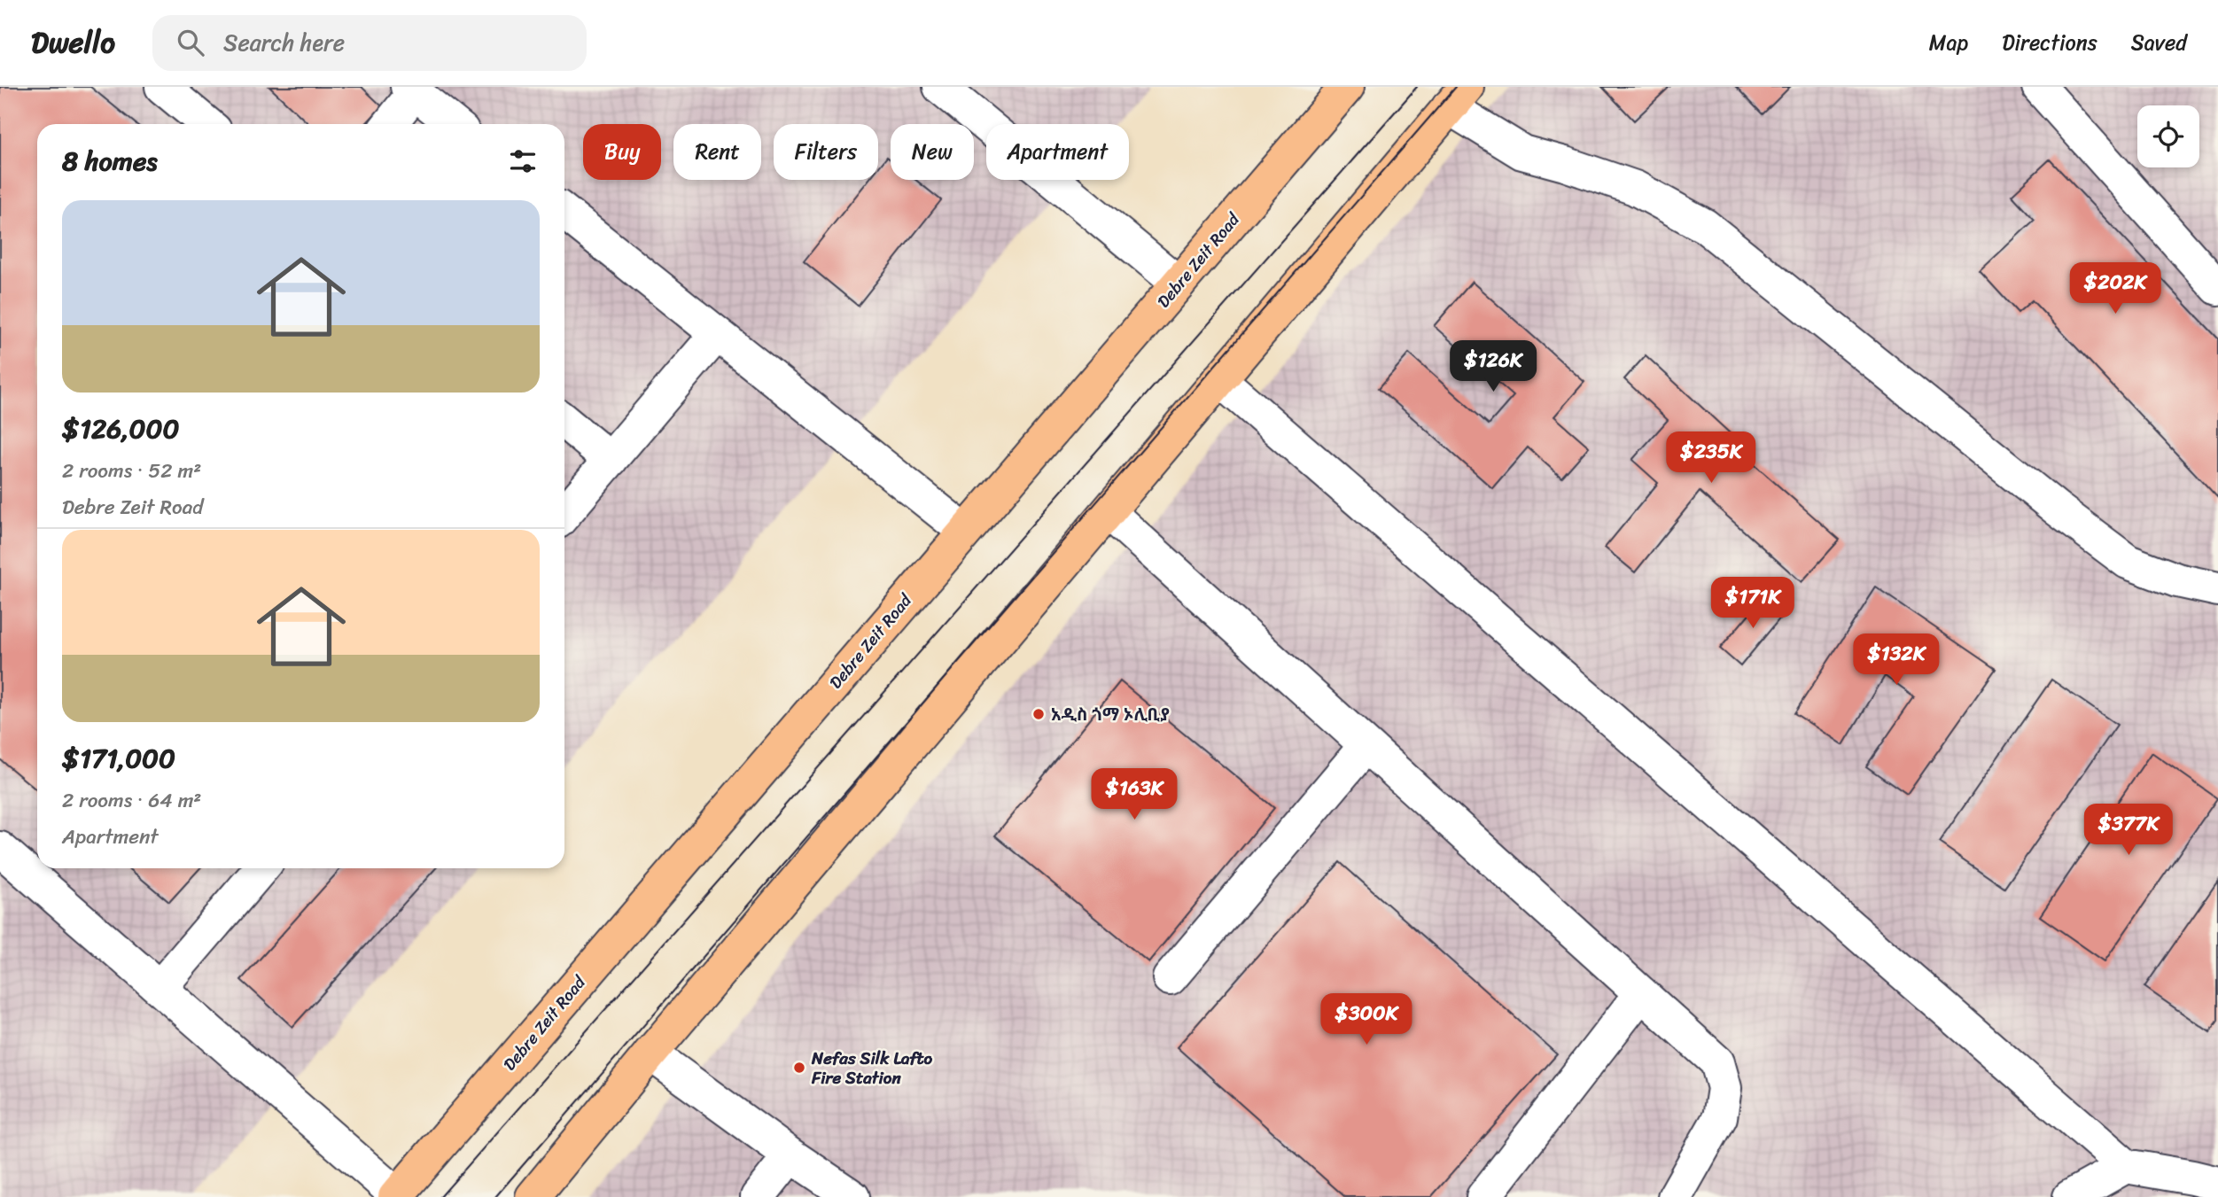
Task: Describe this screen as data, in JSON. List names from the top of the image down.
{
  "streets": {
    "main road": ["Debre Zeit Road"]
  },
  "places": ["አዲስ ጎማ ኦሊቢያ", "Nefas Silk Lafto Fire Station"],
  "page": {
    "header": "Dwello",
    "search": "Search here",
    "nav": ["Map", "Directions", "Saved"],
    "chip": [
      "Buy",
      "Rent",
      "Filters",
      "New",
      "Apartment"
    ],
    "heading": "8 homes",
    "list": [
      {
        "name": "$126,000",
        "note": "2 rooms · 52 m² · Debre Zeit Road"
      },
      {
        "name": "$171,000",
        "note": "2 rooms · 64 m² · Apartment"
      }
    ],
    "price": [
      "$202K",
      "$126K",
      "$235K",
      "$171K",
      "$132K",
      "$163K",
      "$377K",
      "$300K"
    ]
  }
}
